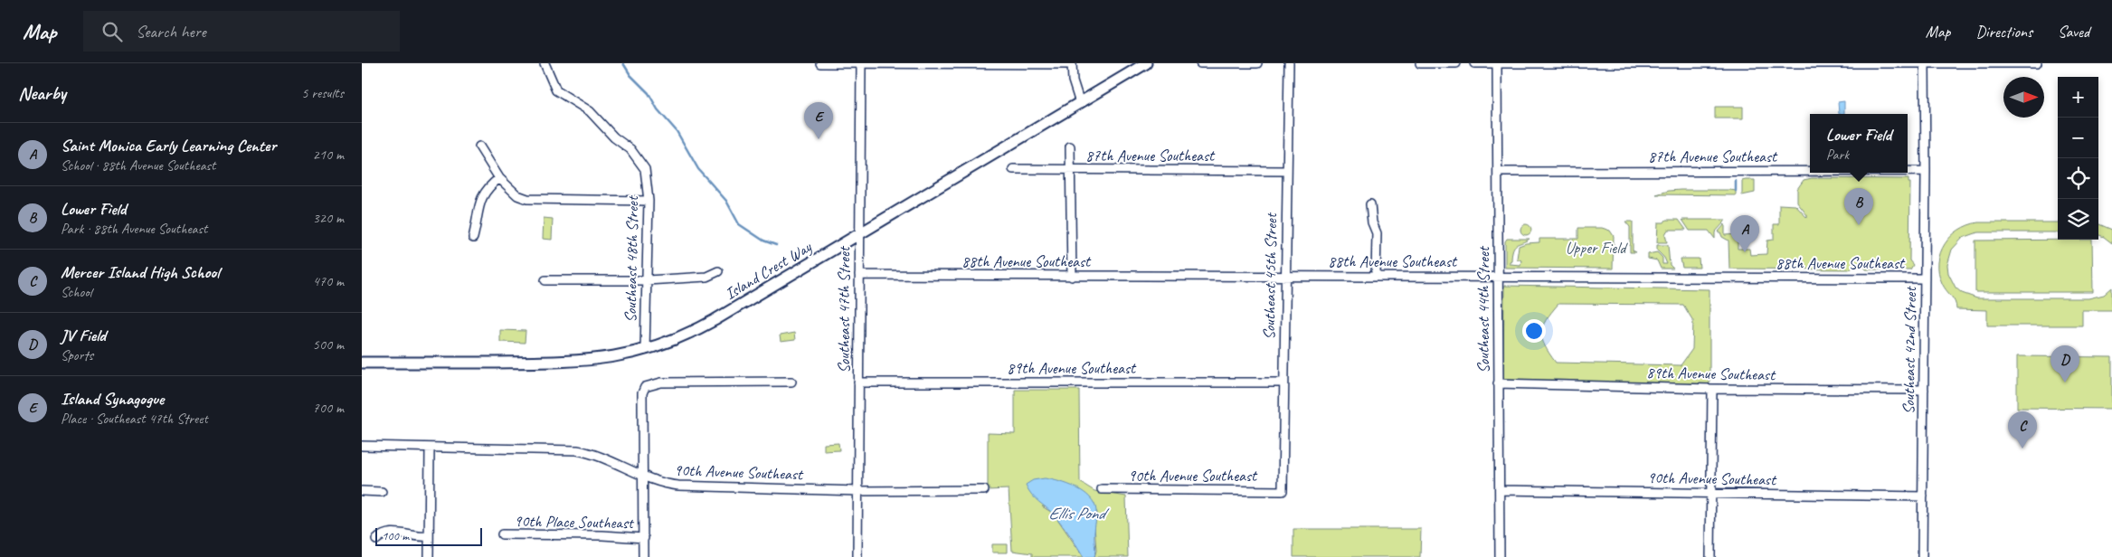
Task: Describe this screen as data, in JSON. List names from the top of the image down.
{
  "streets": {
    "main road": ["Island Crest Way"],
    "street": [
      "87th Avenue Southeast",
      "Southeast 48th Street",
      "88th Avenue Southeast",
      "Southeast 45th Street",
      "Southeast 47th Street",
      "Southeast 44th Street",
      "Southeast 42nd Street",
      "89th Avenue Southeast",
      "90th Avenue Southeast",
      "90th Place Southeast"
    ]
  },
  "crossings": [
    ["87th Avenue Southeast", "Southeast 45th Street"],
    ["87th Avenue Southeast", "Southeast 44th Street"],
    ["87th Avenue Southeast", "Southeast 42nd Street"],
    ["Southeast 48th Street", "Island Crest Way"],
    ["88th Avenue Southeast", "Southeast 45th Street"],
    ["88th Avenue Southeast", "Southeast 47th Street"],
    ["88th Avenue Southeast", "Southeast 44th Street"],
    ["88th Avenue Southeast", "Southeast 42nd Street"],
    ["Island Crest Way", "Southeast 47th Street"],
    ["Southeast 45th Street", "89th Avenue Southeast"],
    ["Southeast 45th Street", "90th Avenue Southeast"],
    ["Southeast 47th Street", "89th Avenue Southeast"],
    ["Southeast 47th Street", "90th Avenue Southeast"],
    ["Southeast 44th Street", "89th Avenue Southeast"],
    ["Southeast 44th Street", "90th Avenue Southeast"],
    ["Southeast 42nd Street", "89th Avenue Southeast"],
    ["Southeast 42nd Street", "90th Avenue Southeast"]
  ],
  "water": ["Ellis Pond"],
  "parks": ["Upper Field"],
  "scale_bar": "100 m",
  "north": "right",
  "page": {
    "header": "Map",
    "search": "Search here",
    "nav": ["Map", "Directions", "Saved"],
    "heading": ["Nearby", "5 results"],
    "map_buttons": ["+", "−"],
    "pins": [
      "E",
      "B",
      "A",
      "D",
      "C"
    ],
    "popup": ["Lower Field", "Park"],
    "list": [
      {
        "mark": "A",
        "name": "Saint Monica Early Learning Center",
        "note": "School · 88th Avenue Southeast",
        "value": "210 m"
      },
      {
        "mark": "B",
        "name": "Lower Field",
        "note": "Park · 88th Avenue Southeast",
        "value": "320 m"
      },
      {
        "mark": "C",
        "name": "Mercer Island High School",
        "note": "School",
        "value": "470 m"
      },
      {
        "mark": "D",
        "name": "JV Field",
        "note": "Sports",
        "value": "500 m"
      },
      {
        "mark": "E",
        "name": "Island Synagogue",
        "note": "Place · Southeast 47th Street",
        "value": "700 m"
      }
    ],
    "scale": "100 m"
  }
}
